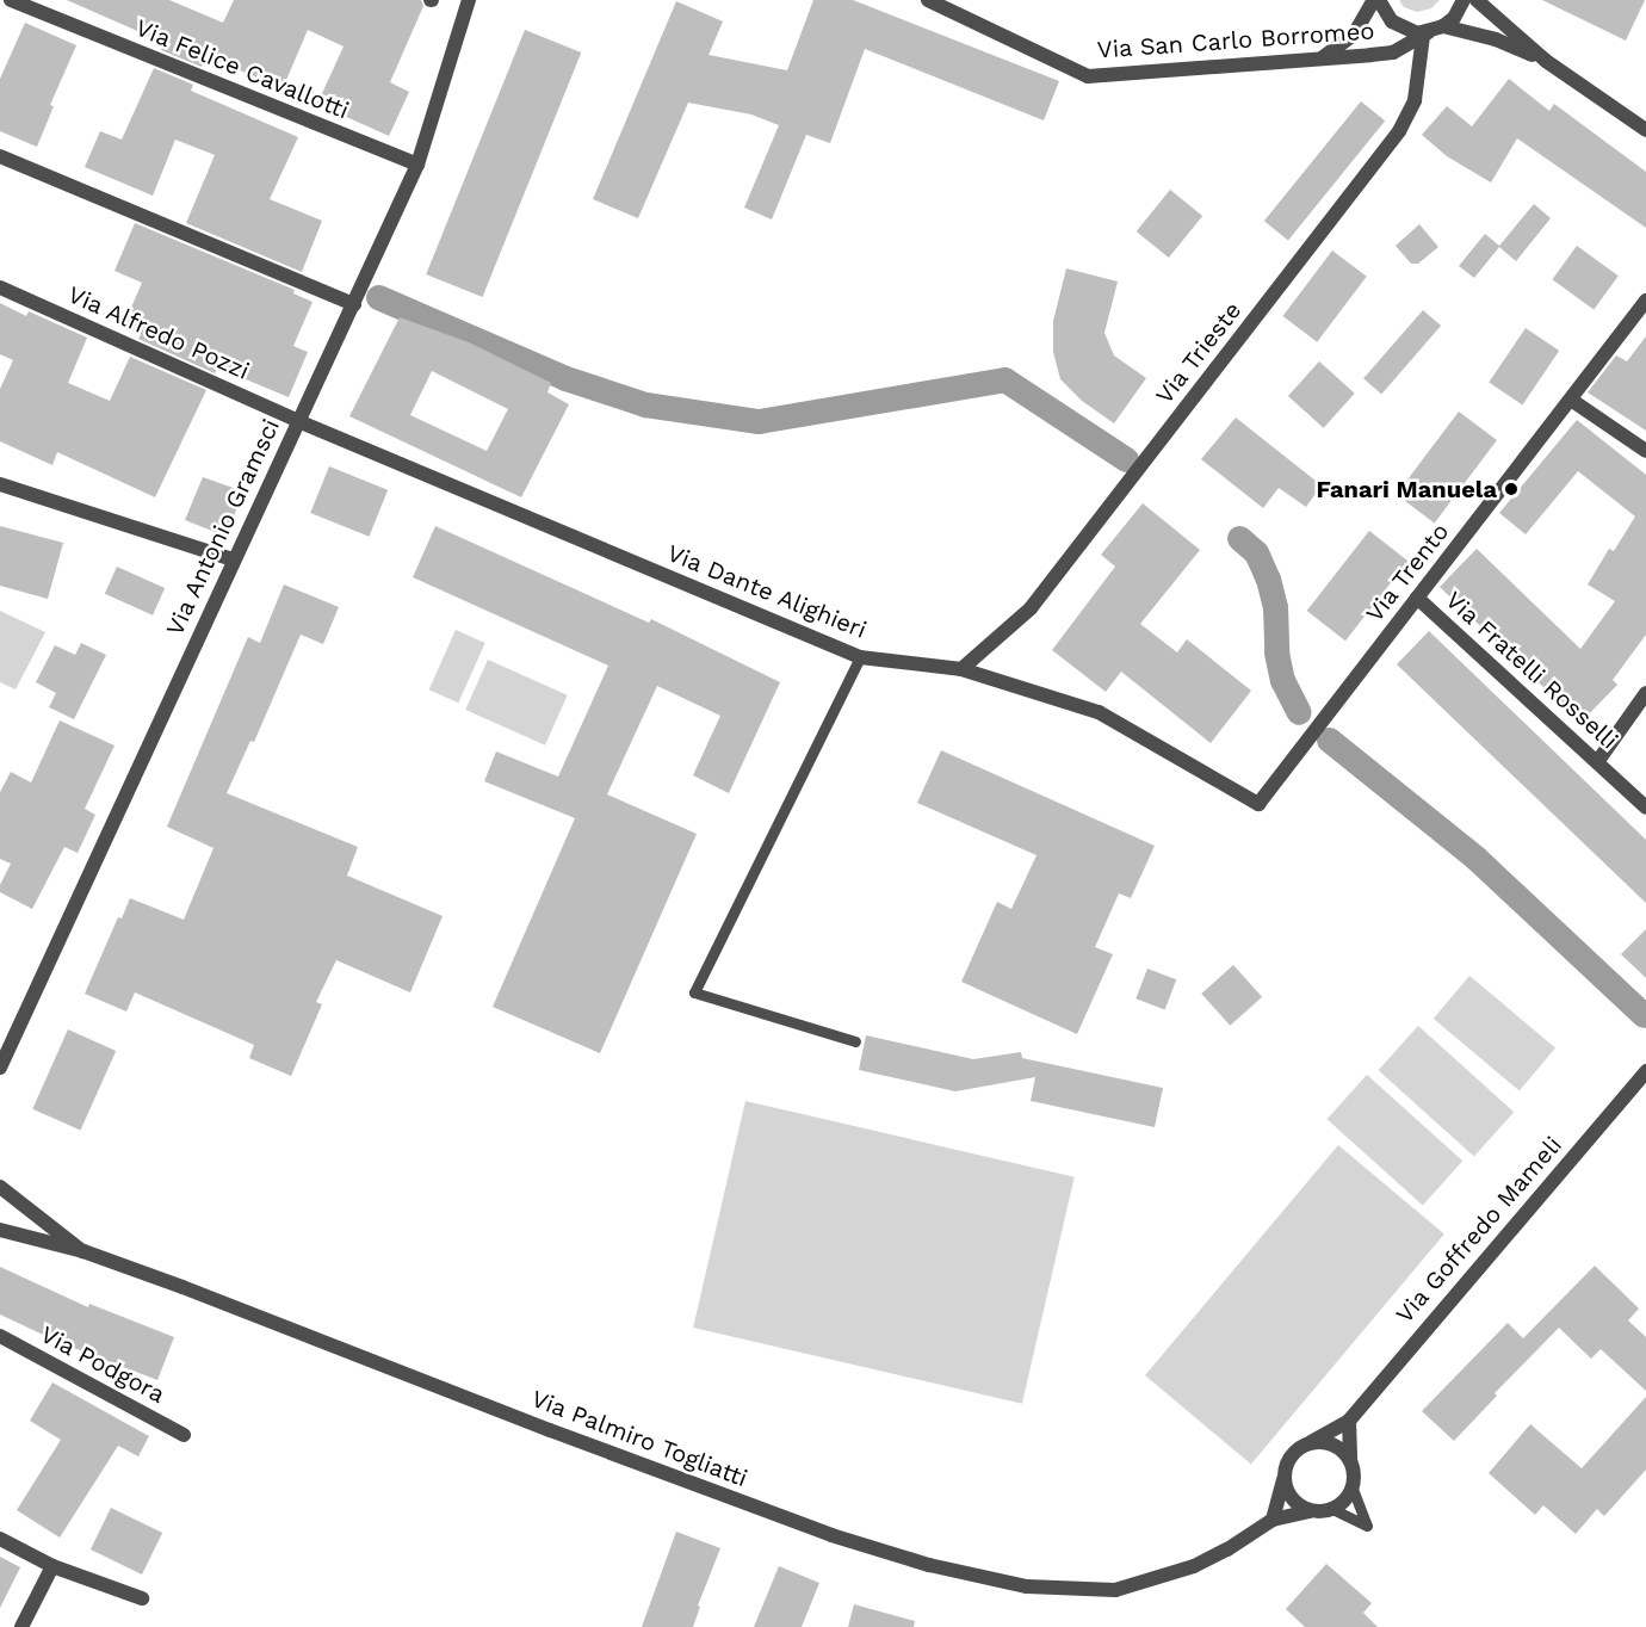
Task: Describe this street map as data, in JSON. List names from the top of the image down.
{
  "streets": {
    "street": [
      "Via San Carlo Borromeo",
      "Via Felice Cavallotti",
      "Via Alfredo Pozzi",
      "Via Trieste",
      "Via Antonio Gramsci",
      "Via Trento",
      "Via Dante Alighieri",
      "Via Fratelli Rosselli",
      "Via Goffredo Mameli",
      "Via Podgora",
      "Via Palmiro Togliatti"
    ]
  },
  "crossings": [
    ["Via San Carlo Borromeo", "Via Trieste"],
    ["Via Felice Cavallotti", "Via Antonio Gramsci"],
    ["Via Alfredo Pozzi", "Via Antonio Gramsci"],
    ["Via Alfredo Pozzi", "Via Dante Alighieri"],
    ["Via Trieste", "Via Dante Alighieri"],
    ["Via Antonio Gramsci", "Via Dante Alighieri"],
    ["Via Trento", "Via Dante Alighieri"],
    ["Via Trento", "Via Fratelli Rosselli"],
    ["Via Goffredo Mameli", "Via Palmiro Togliatti"]
  ],
  "places": ["Fanari Manuela"]
}
